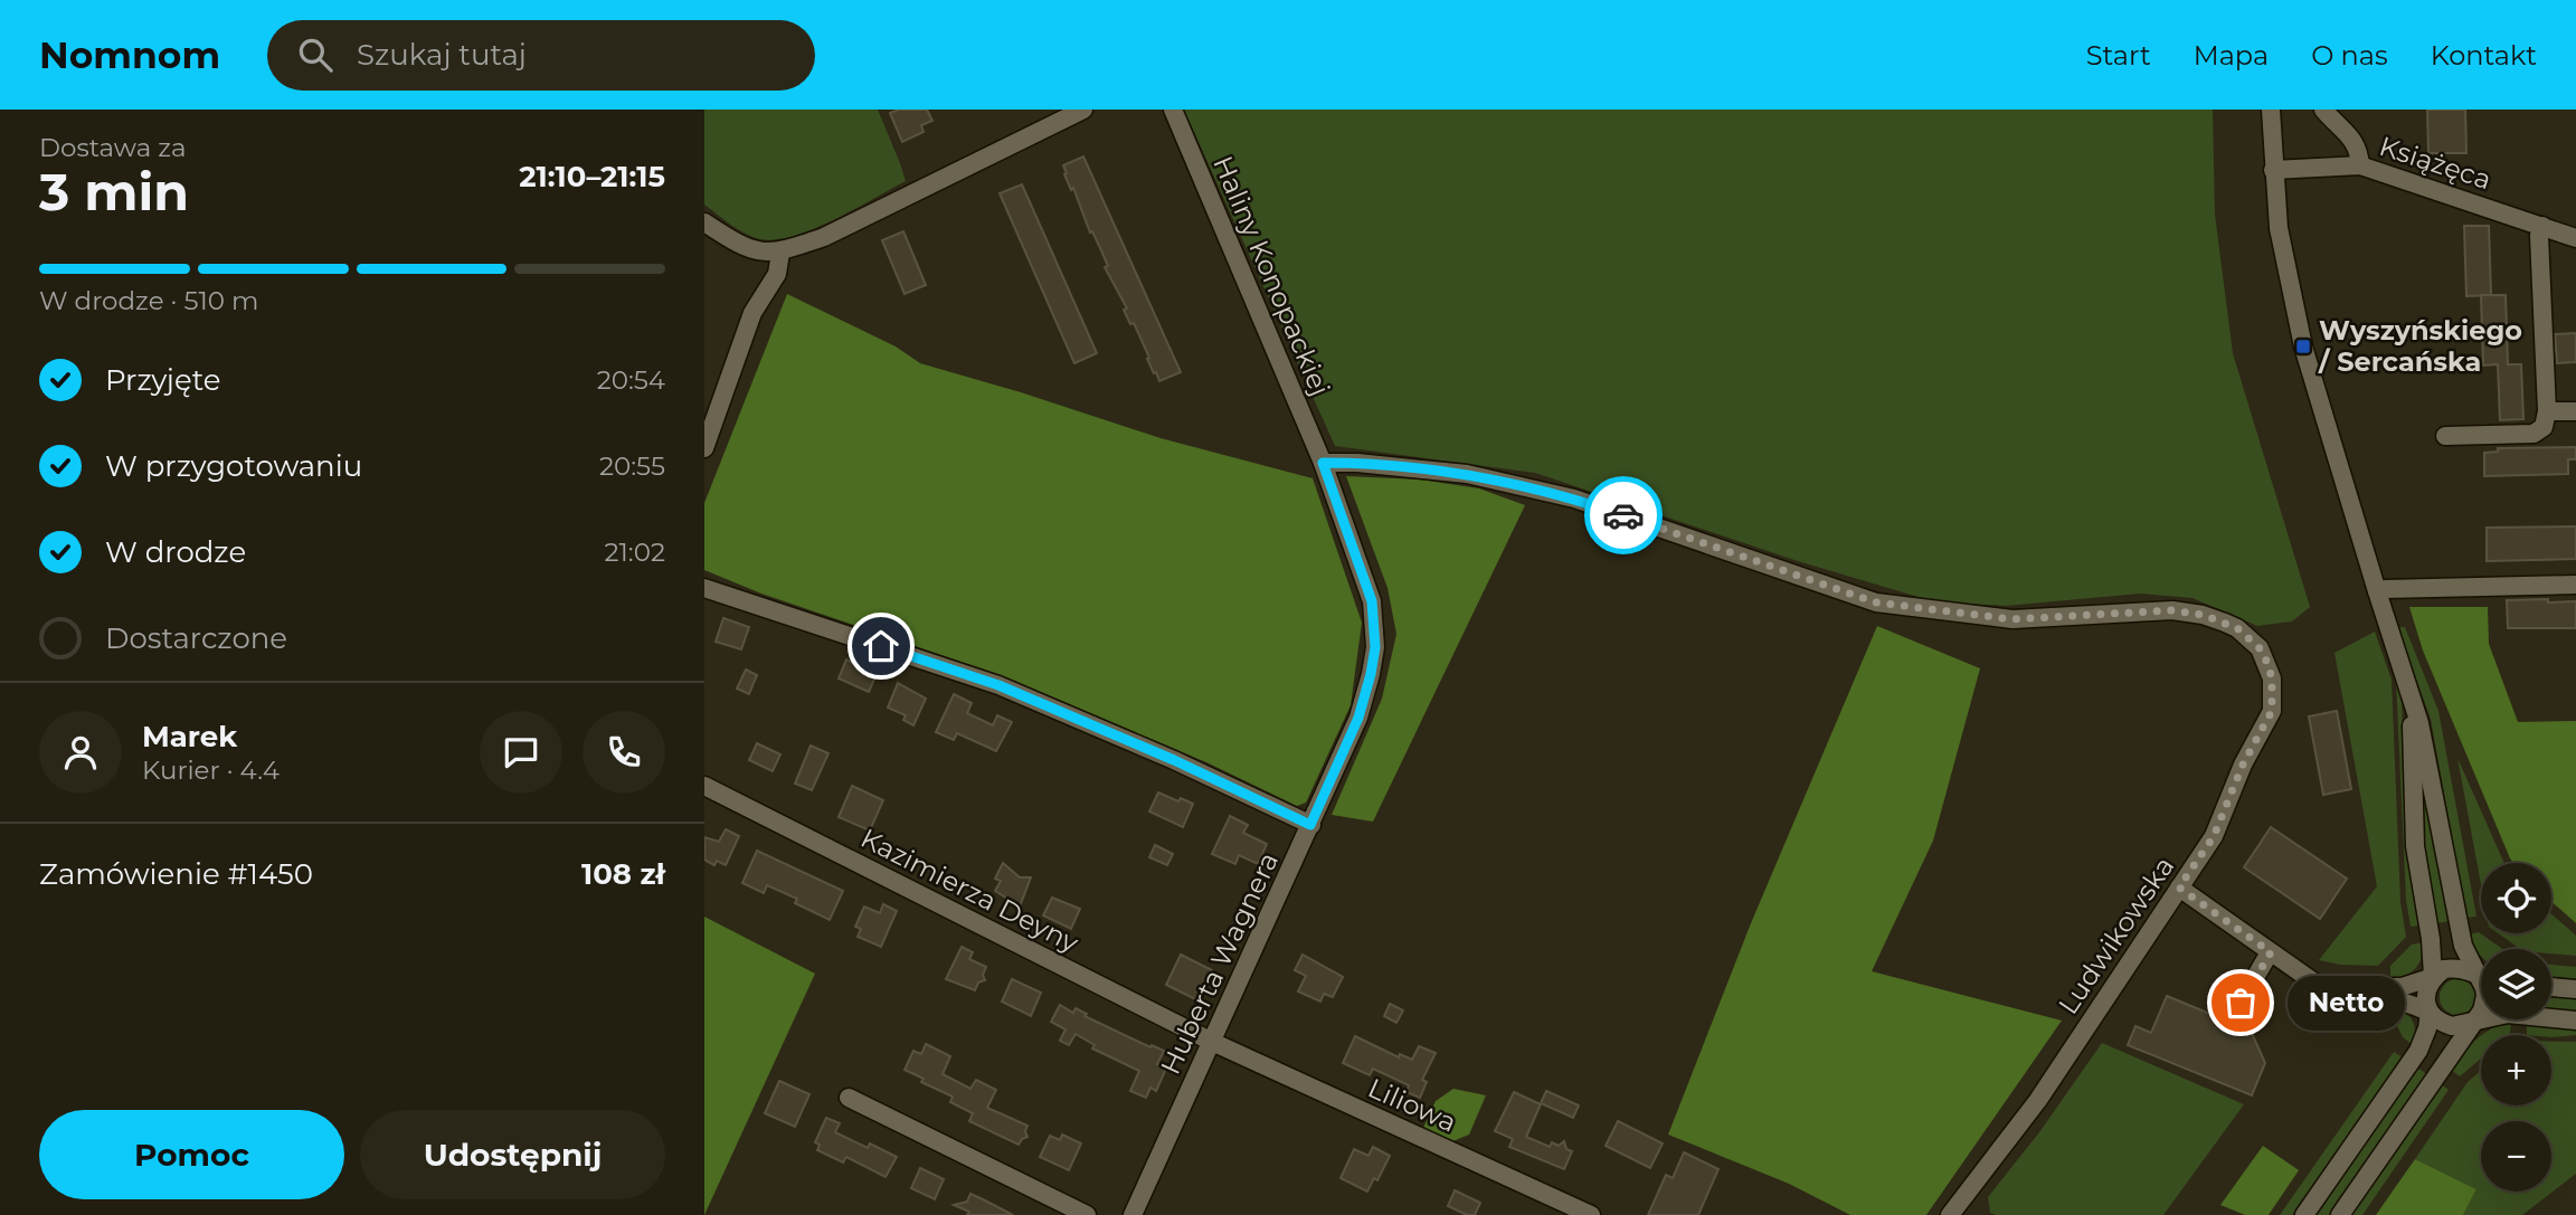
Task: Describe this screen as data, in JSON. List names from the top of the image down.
{
  "streets": {
    "street": [
      "Książęca",
      "Haliny Konopackiej",
      "Kazimierza Deyny",
      "Ludwikowska",
      "Huberta Wagnera",
      "Liliowa"
    ]
  },
  "crossings": [
    ["Haliny Konopackiej", "Ludwikowska"],
    ["Haliny Konopackiej", "Huberta Wagnera"],
    ["Kazimierza Deyny", "Huberta Wagnera"],
    ["Kazimierza Deyny", "Liliowa"],
    ["Ludwikowska", "Huberta Wagnera"],
    ["Huberta Wagnera", "Liliowa"]
  ],
  "places": {
    "transit": ["Wyszyńskiego / Sercańska"],
    "other": ["Netto"]
  },
  "page": {
    "header": "Nomnom",
    "search": "Szukaj tutaj",
    "nav": [
      "Start",
      "Mapa",
      "O nas",
      "Kontakt"
    ],
    "heading": ["3 min", "Dostawa za", "21:10–21:15"],
    "panel": [
      "Marek",
      "Kurier · 4.4",
      "Zamówienie #1450",
      "108 zł"
    ],
    "bar": "W drodze · 510 m",
    "list": [
      ["Przyjęte", "20:54"],
      ["W przygotowaniu", "20:55"],
      ["W drodze", "21:02"],
      "Dostarczone"
    ],
    "map_buttons": ["+", "−"],
    "bubble": "Netto",
    "buttons": ["Pomoc", "Udostępnij"]
  }
}
